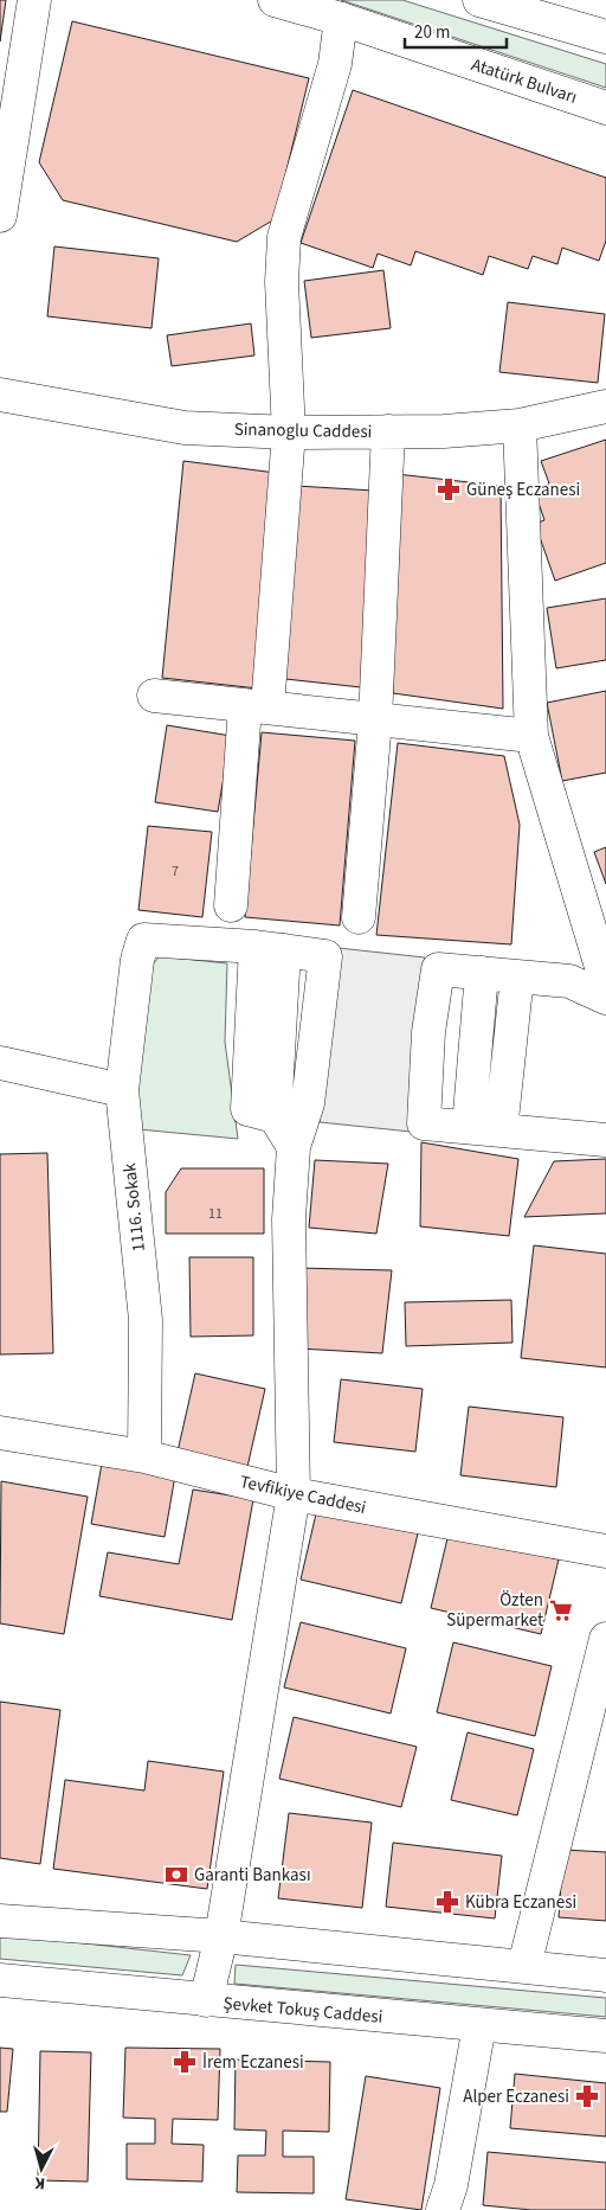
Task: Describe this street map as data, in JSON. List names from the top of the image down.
{
  "streets": {
    "street": [
      "Atatürk Bulvarı",
      "Sinanoglu Caddesi",
      "1116. Sokak",
      "Tevfikiye Caddesi",
      "Şevket Tokuş Caddesi"
    ]
  },
  "crossings": [
    ["1116. Sokak", "Tevfikiye Caddesi"]
  ],
  "places": {
    "pharmacy": [
      "Güneş Eczanesi",
      "Kübra Eczanesi",
      "İrem Eczanesi",
      "Alper Eczanesi"
    ],
    "supermarket": ["Özten Süpermarket"],
    "bank": ["Garanti Bankası"]
  },
  "house_numbers": ["7", "11"],
  "scale_bar": "20 m",
  "north": "bottom"
}
